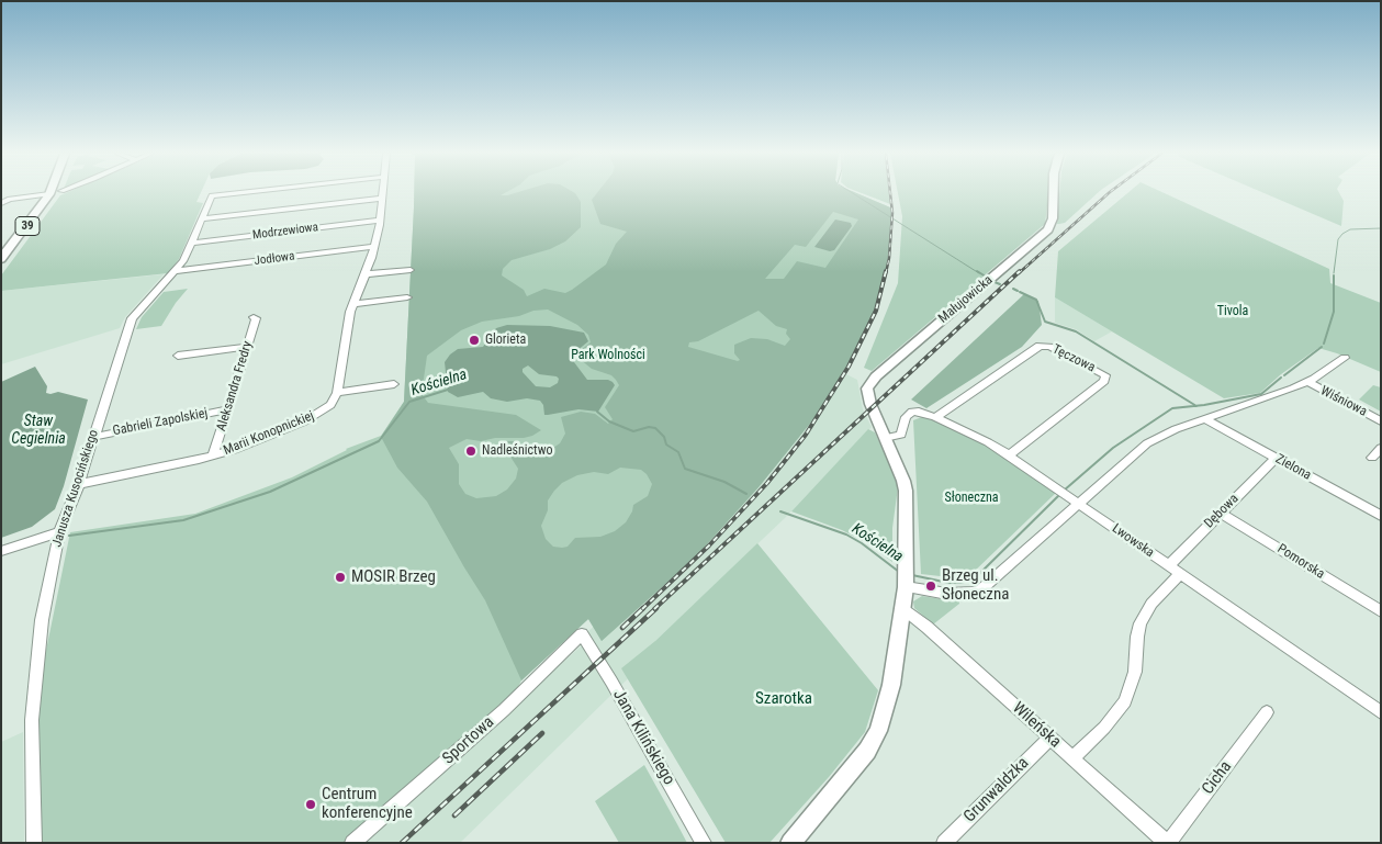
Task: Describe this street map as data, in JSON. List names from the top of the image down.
{
  "streets": {
    "main road": ["39"],
    "street": [
      "Modrzewiowa",
      "Jodłowa",
      "Małujowicka",
      "Tęczowa",
      "Aleksandra Fredry",
      "Wiśniowa",
      "Gabrieli Zapolskiej",
      "Marii Konopnickiej",
      "Zielona",
      "Janusza Kusocińskiego",
      "Dębowa",
      "Lwowska",
      "Pomorska",
      "Wileńska",
      "Jana Kilińskiego",
      "Sportowa",
      "Cicha",
      "Grunwaldzka"
    ]
  },
  "crossings": [
    ["Modrzewiowa", "Janusza Kusocińskiego"],
    ["Jodłowa", "Janusza Kusocińskiego"],
    ["Małujowicka", "Lwowska"],
    ["Małujowicka", "Wileńska"],
    ["Tęczowa", "Lwowska"],
    ["Aleksandra Fredry", "Gabrieli Zapolskiej"],
    ["Aleksandra Fredry", "Marii Konopnickiej"],
    ["Gabrieli Zapolskiej", "Janusza Kusocińskiego"],
    ["Marii Konopnickiej", "Janusza Kusocińskiego"],
    ["Zielona", "Dębowa"],
    ["Dębowa", "Lwowska"],
    ["Dębowa", "Pomorska"],
    ["Wileńska", "Cicha"],
    ["Wileńska", "Grunwaldzka"],
    ["Jana Kilińskiego", "Sportowa"]
  ],
  "water": ["Kościelna", "Staw Cegielnia"],
  "parks": [
    "Tivola",
    "Park Wolności",
    "Słoneczna",
    "Szarotka"
  ],
  "places": [
    "Glorieta",
    "Nadleśnictwo",
    "MOSIR Brzeg",
    "Brzeg ul. Słoneczna",
    "Centrum konferencyjne"
  ]
}
